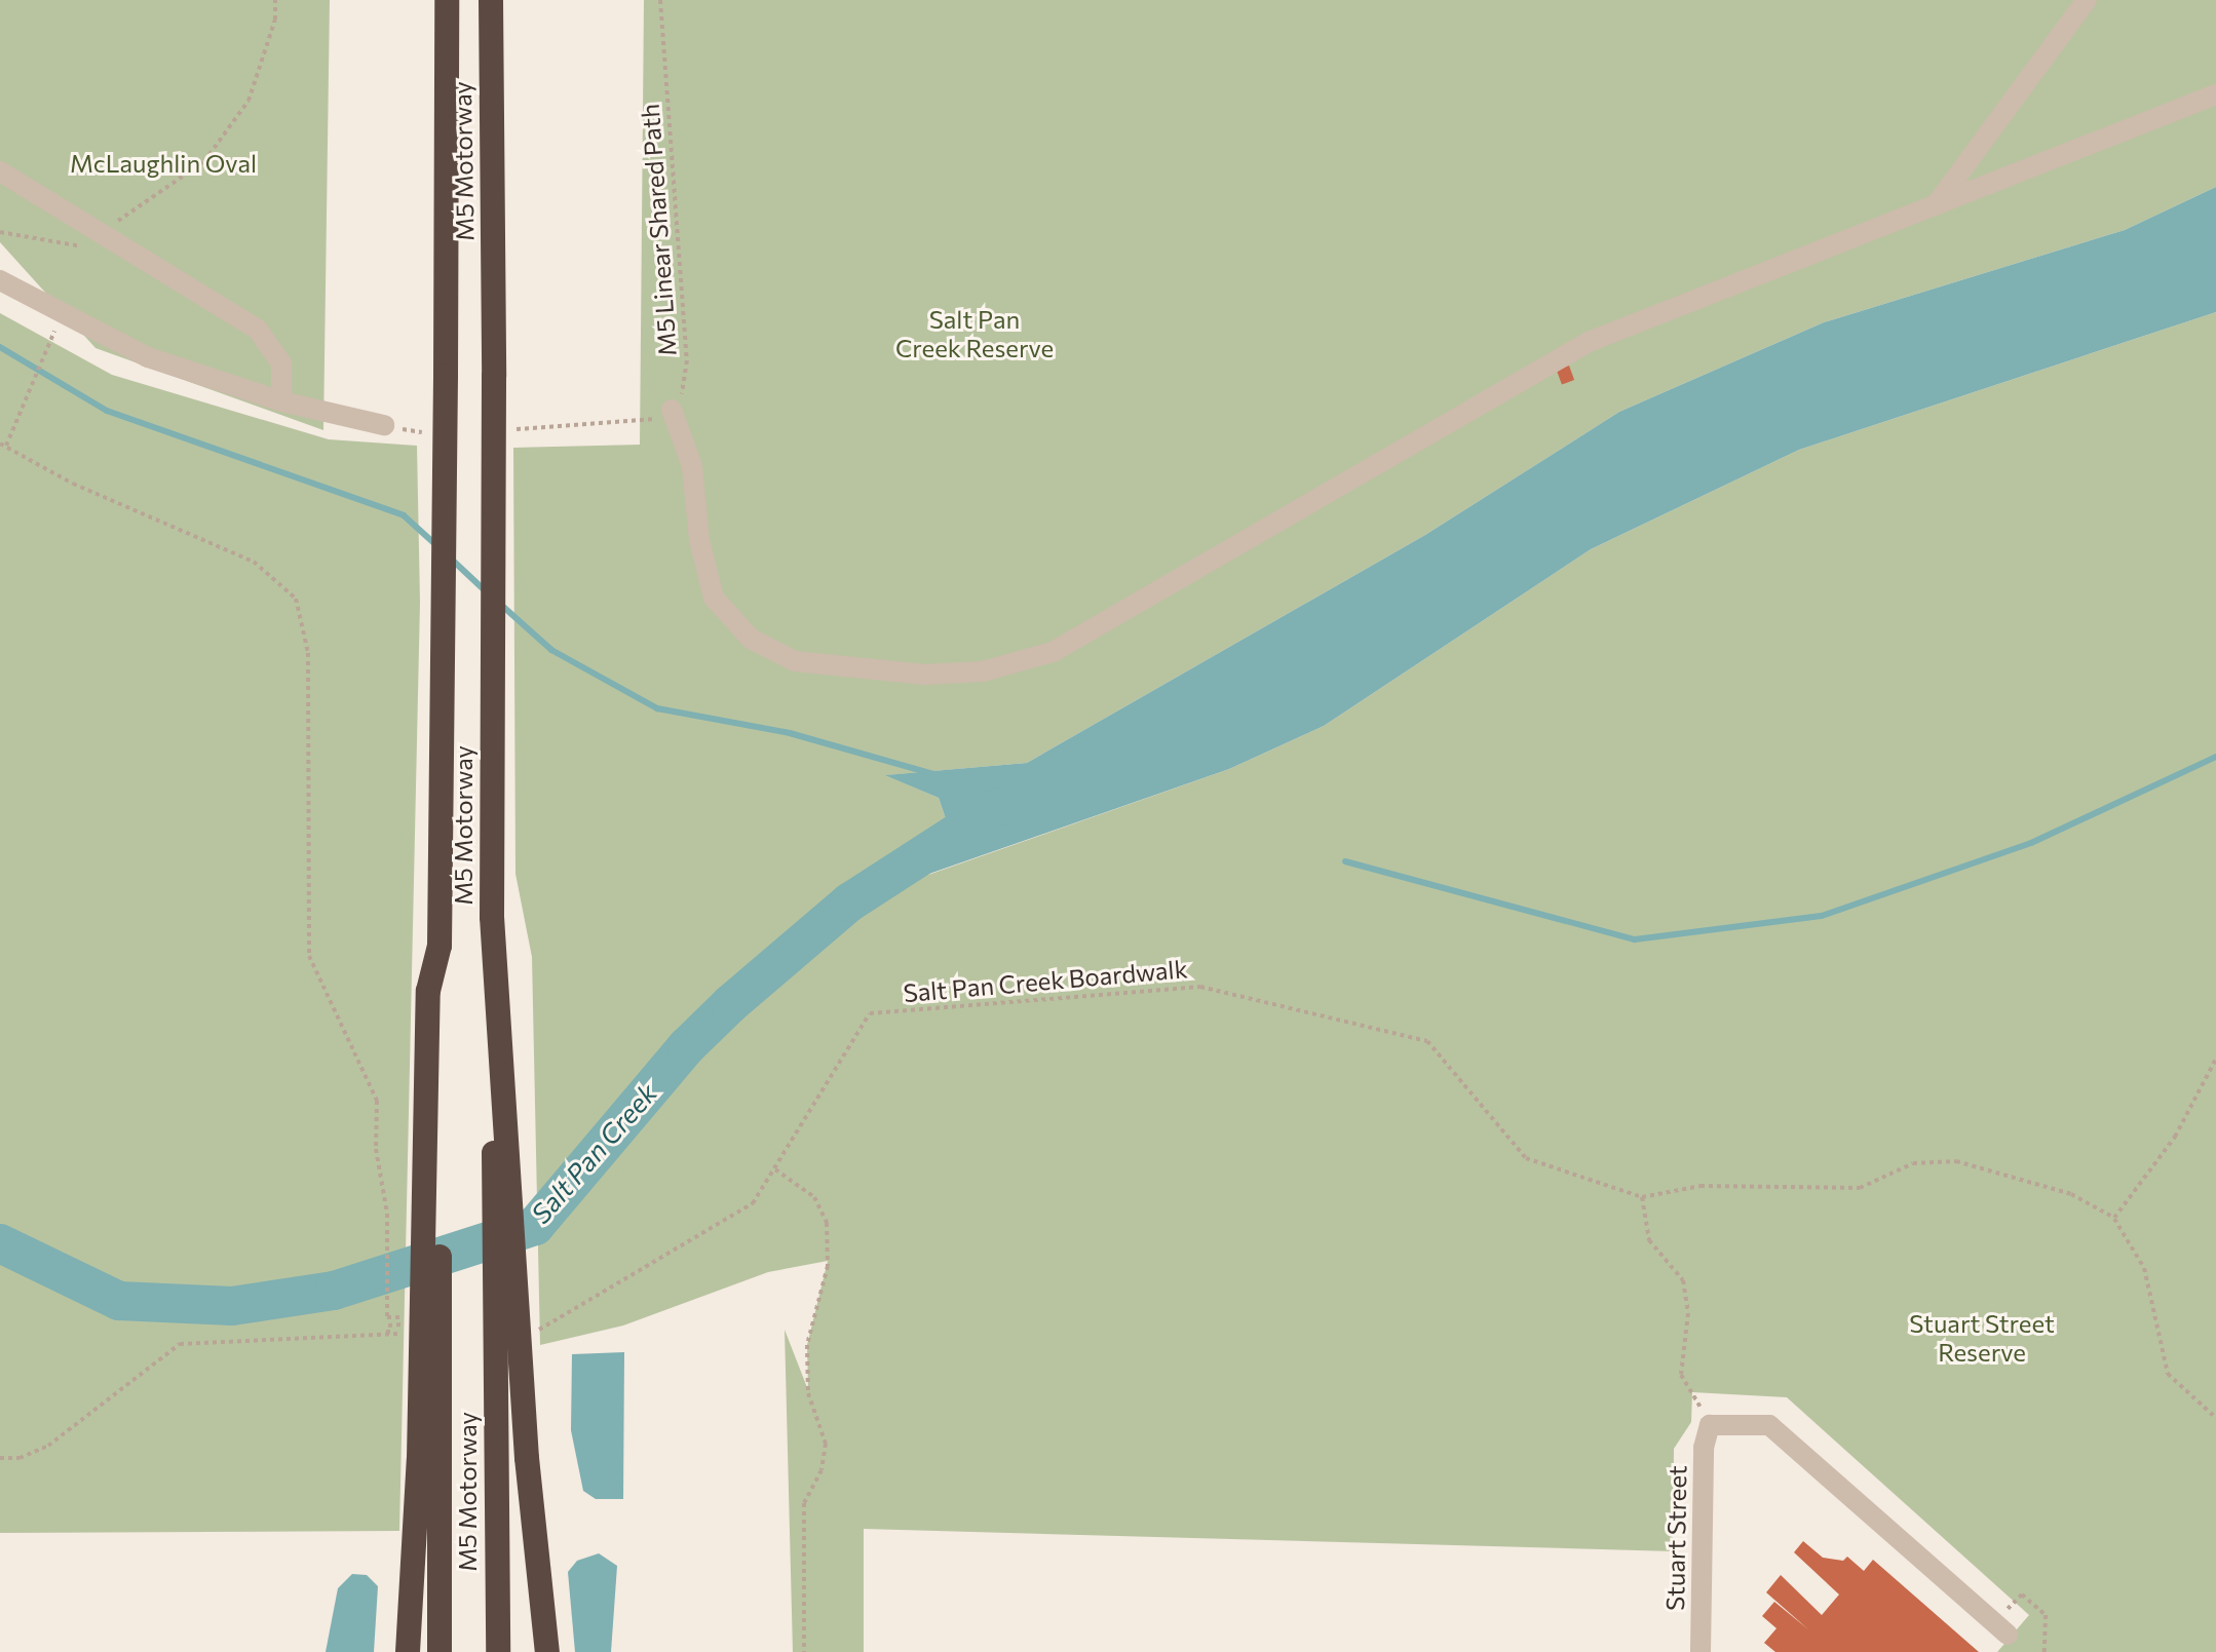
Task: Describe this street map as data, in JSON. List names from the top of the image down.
{
  "streets": {
    "highway": ["M5 Motorway"],
    "street": ["Stuart Street"],
    "path": ["M5 Linear Shared Path", "Salt Pan Creek Boardwalk"]
  },
  "water": ["Salt Pan Creek"],
  "parks": ["McLaughlin Oval", "Salt Pan Creek Reserve", "Stuart Street Reserve"]
}
